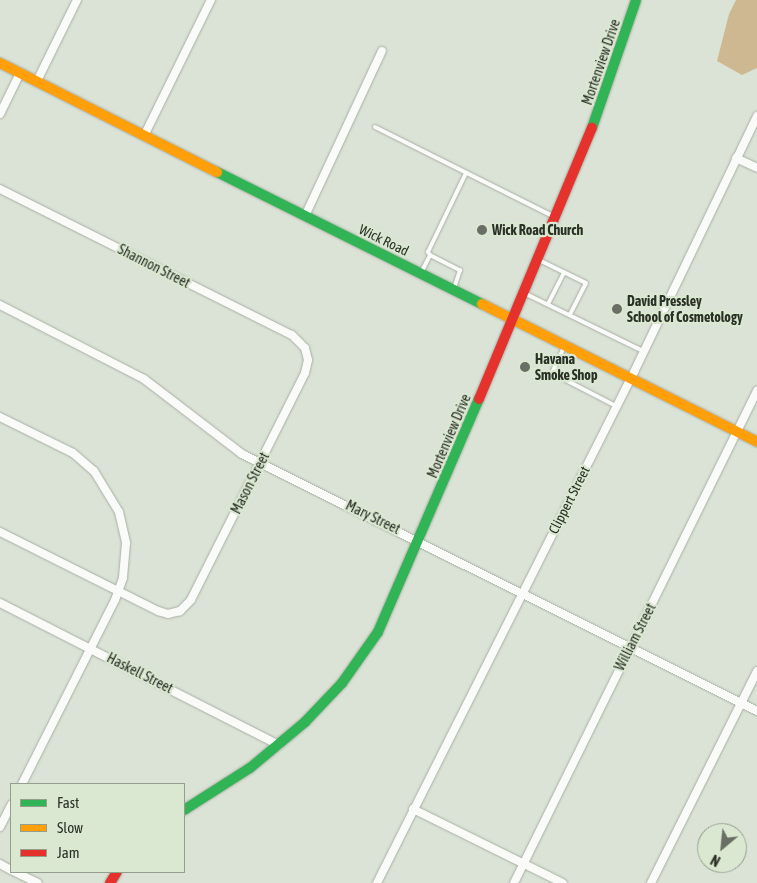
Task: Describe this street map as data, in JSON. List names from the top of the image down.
{
  "streets": {
    "street": [
      "Mortenview Drive",
      "Wick Road",
      "Shannon Street",
      "Mason Street",
      "Clippert Street",
      "Mary Street",
      "William Street",
      "Haskell Street"
    ]
  },
  "crossings": [
    ["Mortenview Drive", "Wick Road"],
    ["Mortenview Drive", "Mary Street"],
    ["Mortenview Drive", "Haskell Street"],
    ["Wick Road", "Clippert Street"],
    ["Wick Road", "William Street"],
    ["Shannon Street", "Mason Street"],
    ["Mason Street", "Mary Street"],
    ["Clippert Street", "Mary Street"],
    ["Mary Street", "William Street"]
  ],
  "places": ["Wick Road Church", "David Pressley School of Cosmetology", "Havana Smoke Shop"],
  "legend": ["Fast", "Slow", "Jam"],
  "north": "bottom left"
}
